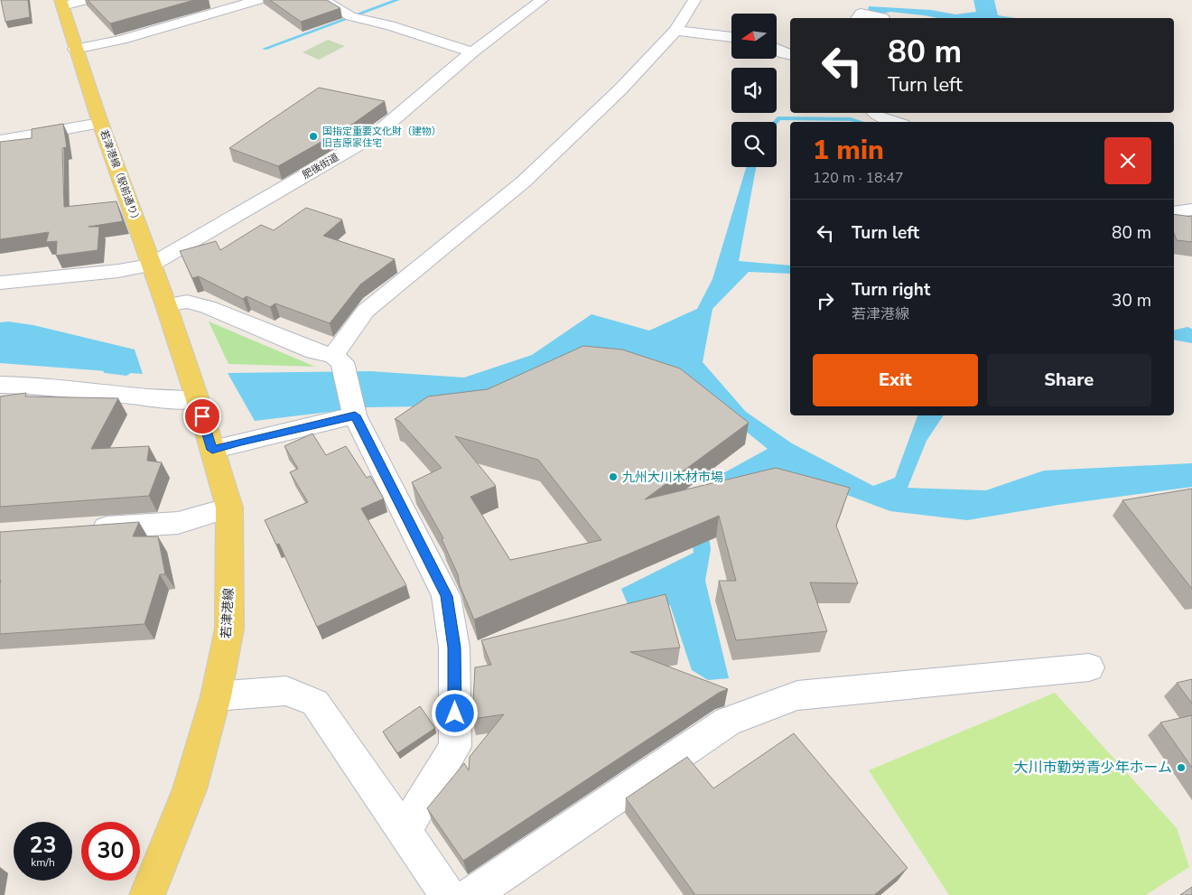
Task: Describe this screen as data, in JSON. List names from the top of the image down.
{
  "streets": {
    "main road": ["若津港線（駅前通り）", "若津港線"],
    "street": ["肥後街道"]
  },
  "crossings": [
    ["肥後街道", "若津港線（駅前通り）"],
    ["若津港線（駅前通り）", "若津港線"]
  ],
  "places": ["国指定重要文化財（建物） 旧吉原家住宅", "九州大川木材市場", "大川市勤労青少年ホーム"],
  "north": "left",
  "page": {
    "turn": ["80 m", "Turn left"],
    "heading": ["1 min", "120 m · 18:47"],
    "list": [
      {
        "name": "Turn left",
        "value": "80 m"
      },
      {
        "name": "Turn right",
        "note": "若津港線",
        "value": "30 m"
      }
    ],
    "buttons": ["Exit", "Share"],
    "speed": "23 km/h",
    "limit": "30"
  }
}
